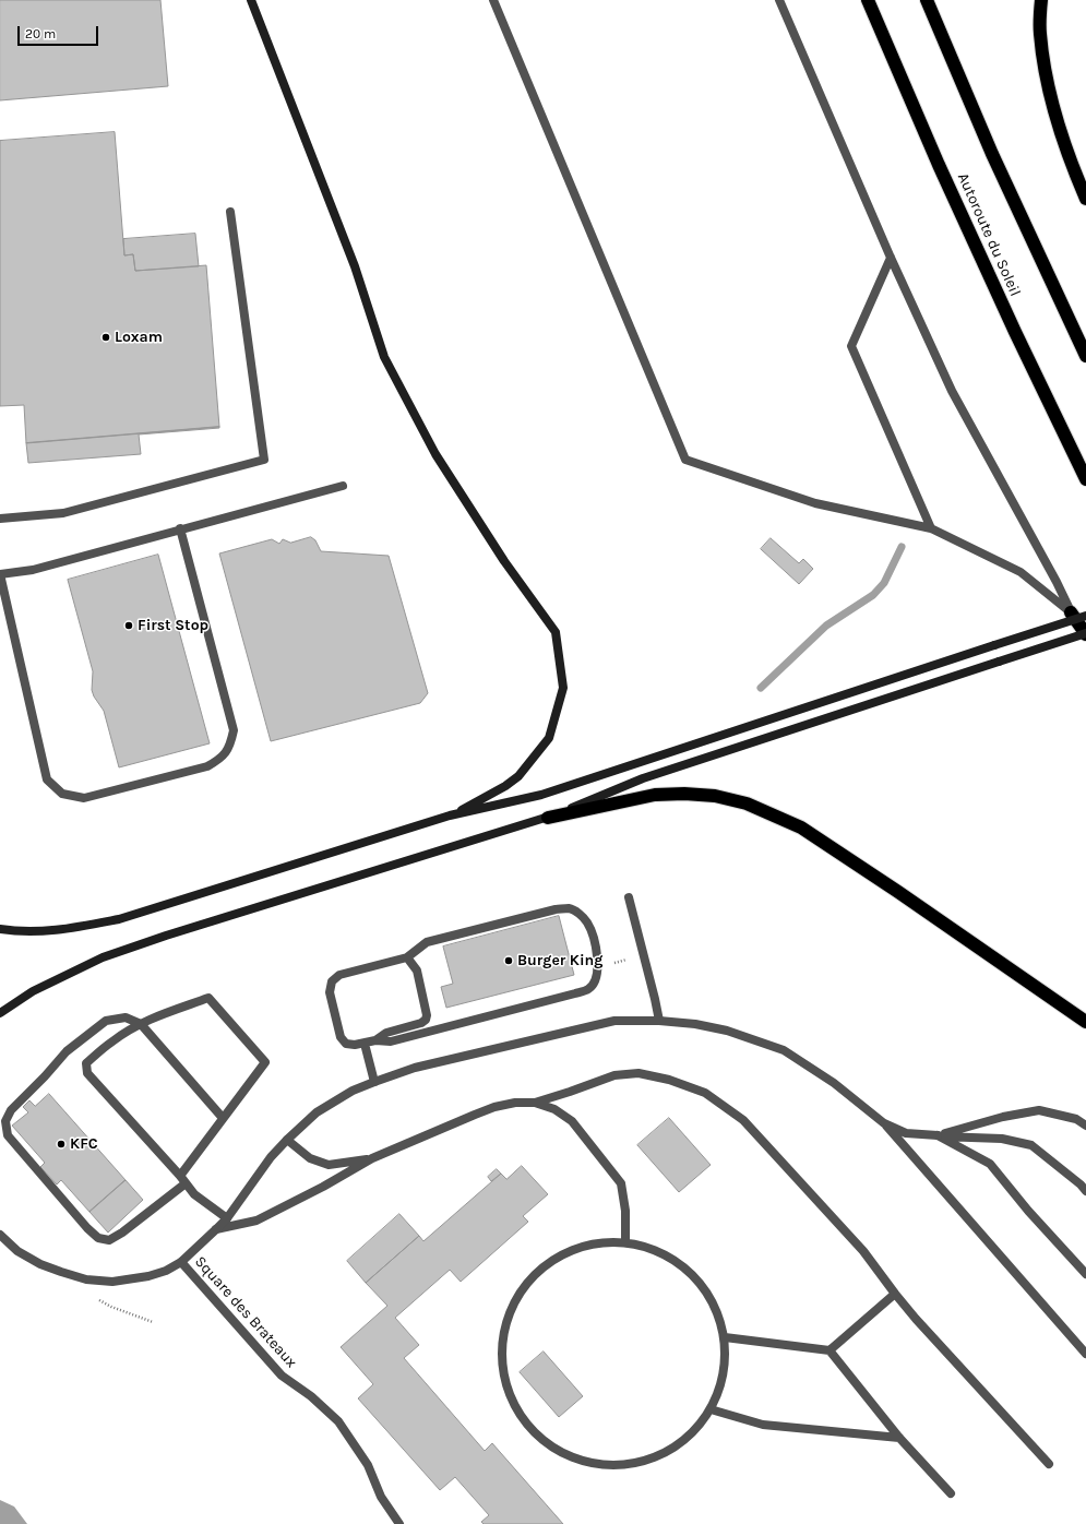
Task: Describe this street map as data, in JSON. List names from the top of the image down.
{
  "streets": {
    "highway": ["Autoroute du Soleil"],
    "street": ["Square des Brateaux"]
  },
  "places": [
    "Loxam",
    "First Stop",
    "Burger King",
    "KFC"
  ],
  "scale_bar": "20 m"
}
